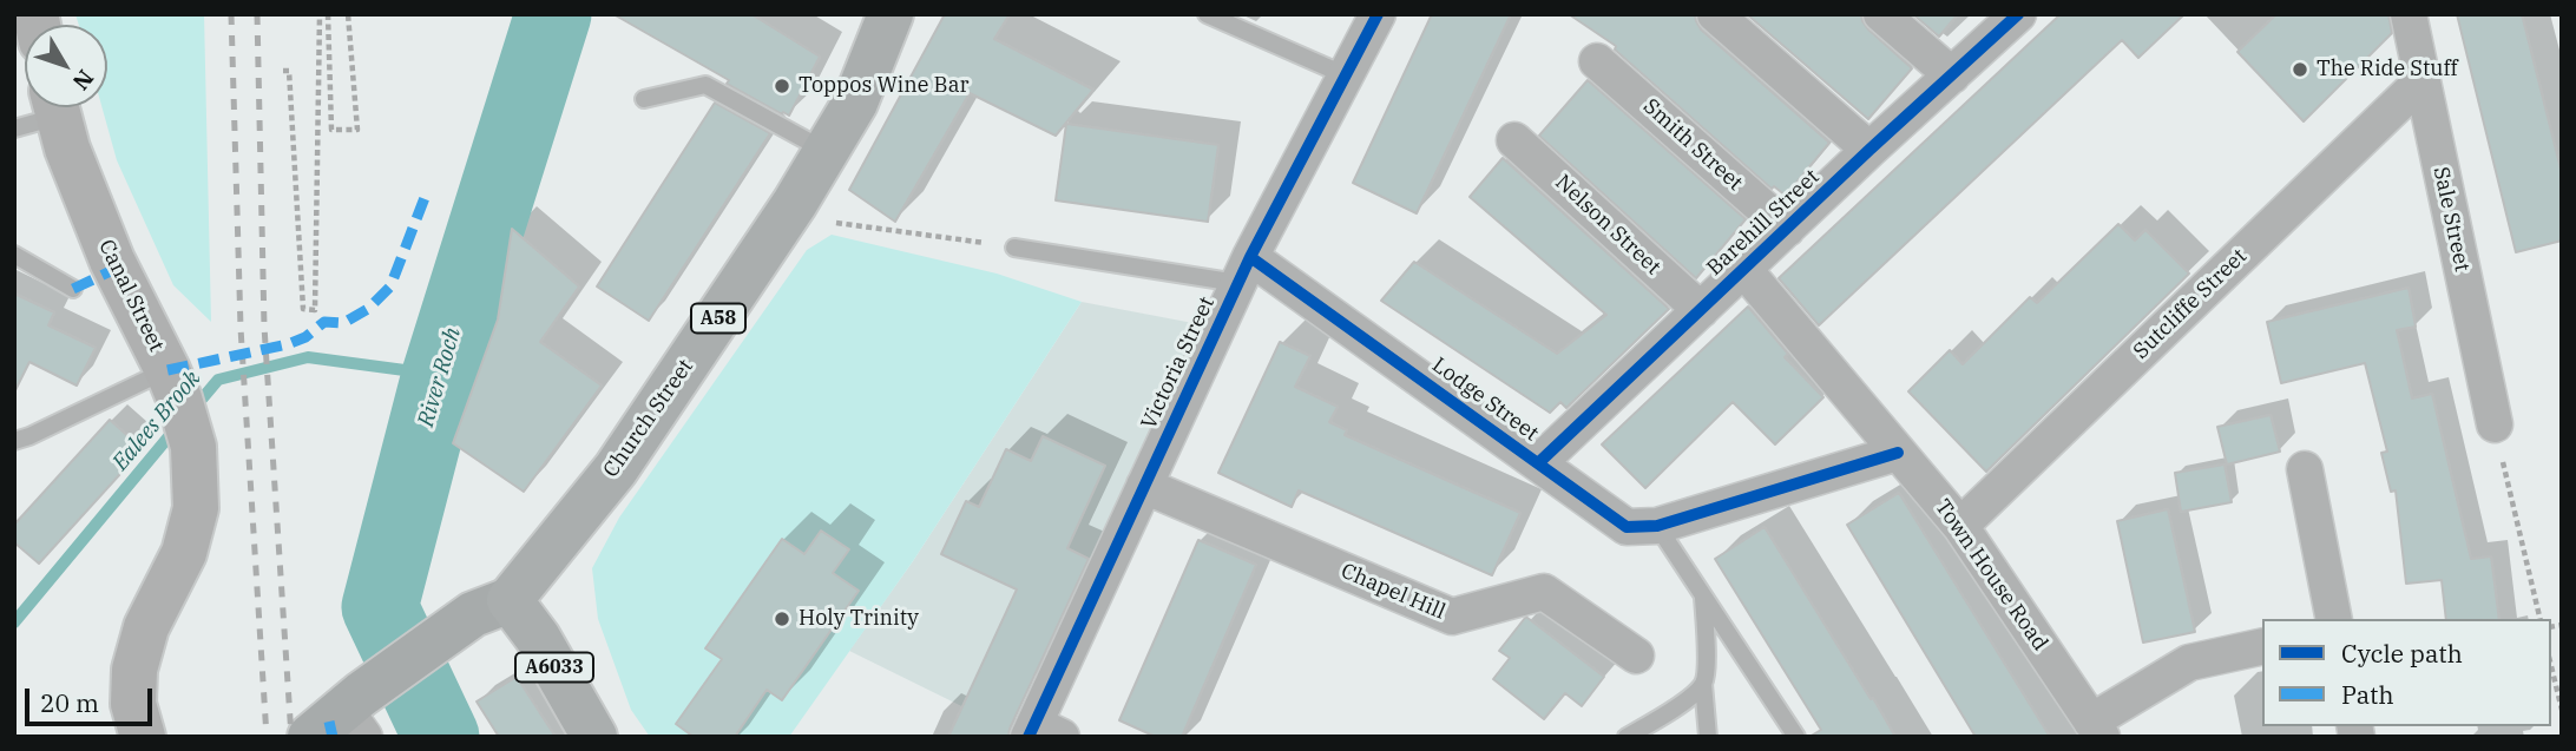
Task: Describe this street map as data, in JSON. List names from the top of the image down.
{
  "streets": {
    "highway": ["A58", "Church Street", "A6033"],
    "main road": ["Canal Street"],
    "street": [
      "Smith Street",
      "Sale Street",
      "Barehill Street",
      "Nelson Street",
      "Sutcliffe Street",
      "Victoria Street",
      "Lodge Street",
      "Town House Road",
      "Chapel Hill"
    ]
  },
  "crossings": [
    ["Smith Street", "Barehill Street"],
    ["Sale Street", "Sutcliffe Street"],
    ["Barehill Street", "Nelson Street"],
    ["Barehill Street", "Lodge Street"],
    ["Barehill Street", "Town House Road"],
    ["Sutcliffe Street", "Town House Road"],
    ["Victoria Street", "Lodge Street"],
    ["Victoria Street", "Chapel Hill"],
    ["Lodge Street", "Town House Road"],
    ["Church Street", "A6033"]
  ],
  "water": ["River Roch", "Ealees Brook"],
  "places": ["The Ride Stuff", "Toppos Wine Bar", "Holy Trinity"],
  "legend": ["Cycle path", "Path"],
  "scale_bar": "20 m",
  "north": "bottom right"
}
